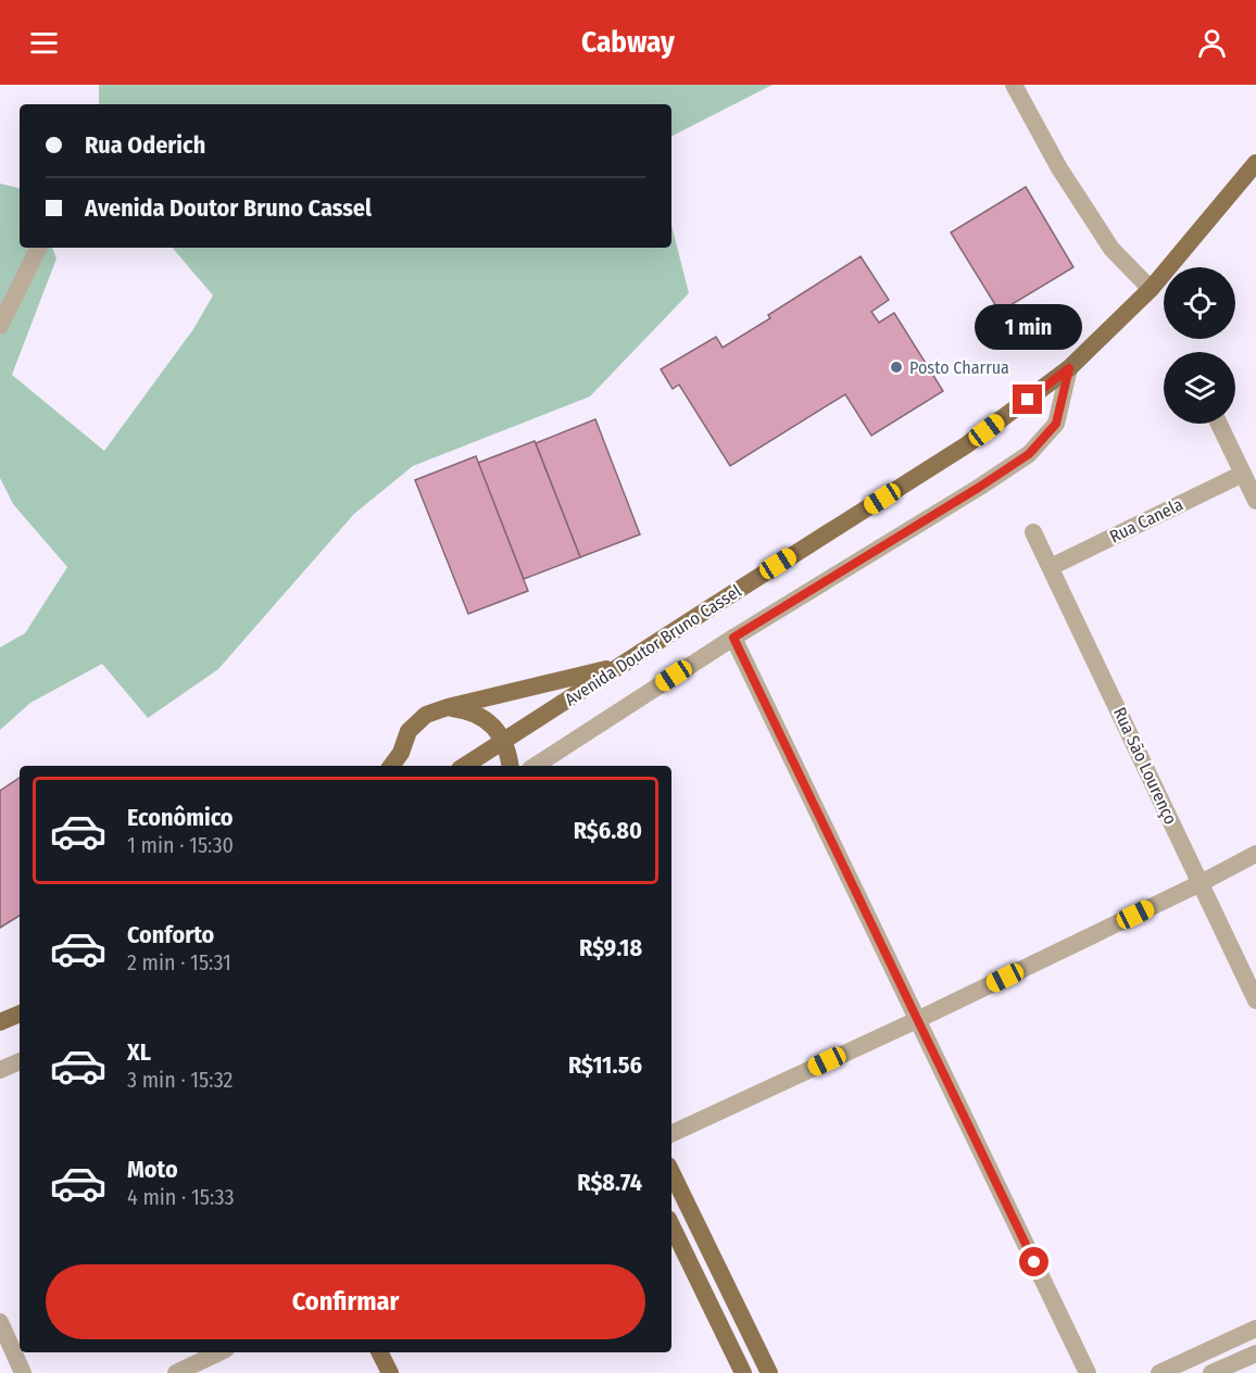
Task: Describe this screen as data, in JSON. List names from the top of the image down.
{
  "streets": {
    "main road": ["Avenida Doutor Bruno Cassel"],
    "street": ["Rua Canela", "Rua São Lourenço"]
  },
  "crossings": [
    ["Rua Canela", "Rua São Lourenço"]
  ],
  "places": ["Posto Charrua"],
  "page": {
    "header": "Cabway",
    "banner": ["Rua Oderich", "Avenida Doutor Bruno Cassel"],
    "bubble": "1 min",
    "list": [
      {
        "name": "Econômico",
        "note": "1 min · 15:30",
        "value": "R$6.80"
      },
      {
        "name": "Conforto",
        "note": "2 min · 15:31",
        "value": "R$9.18"
      },
      {
        "name": "XL",
        "note": "3 min · 15:32",
        "value": "R$11.56"
      },
      {
        "name": "Moto",
        "note": "4 min · 15:33",
        "value": "R$8.74"
      }
    ],
    "buttons": "Confirmar"
  }
}
